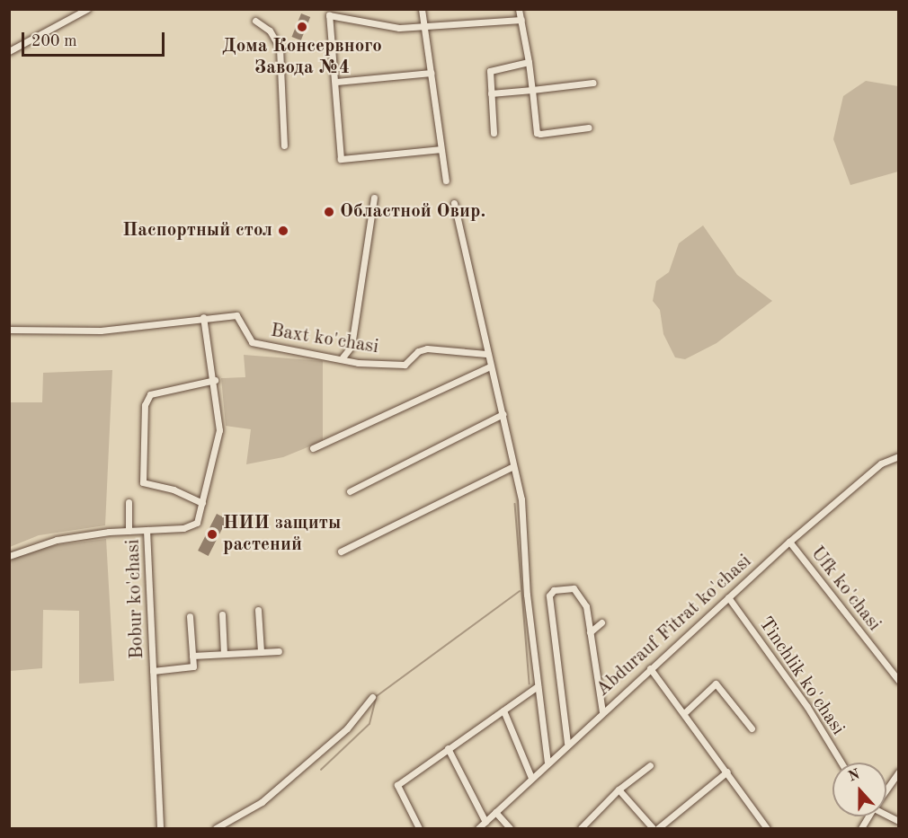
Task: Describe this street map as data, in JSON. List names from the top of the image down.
{
  "streets": {
    "street": [
      "Baxt ko'chasi",
      "Ufk ko'chasi",
      "Bobur ko'chasi",
      "Abdurauf Fitrat ko'chasi",
      "Tinchlik ko'chasi"
    ]
  },
  "crossings": [
    ["Baxt ko'chasi", "Bobur ko'chasi"],
    ["Ufk ko'chasi", "Abdurauf Fitrat ko'chasi"],
    ["Abdurauf Fitrat ko'chasi", "Tinchlik ko'chasi"]
  ],
  "places": [
    "Дома Консервного Завода №4",
    "Областной Овир.",
    "Паспортный стол",
    "НИИ защиты растений"
  ],
  "scale_bar": "200 m",
  "north": "top"
}
